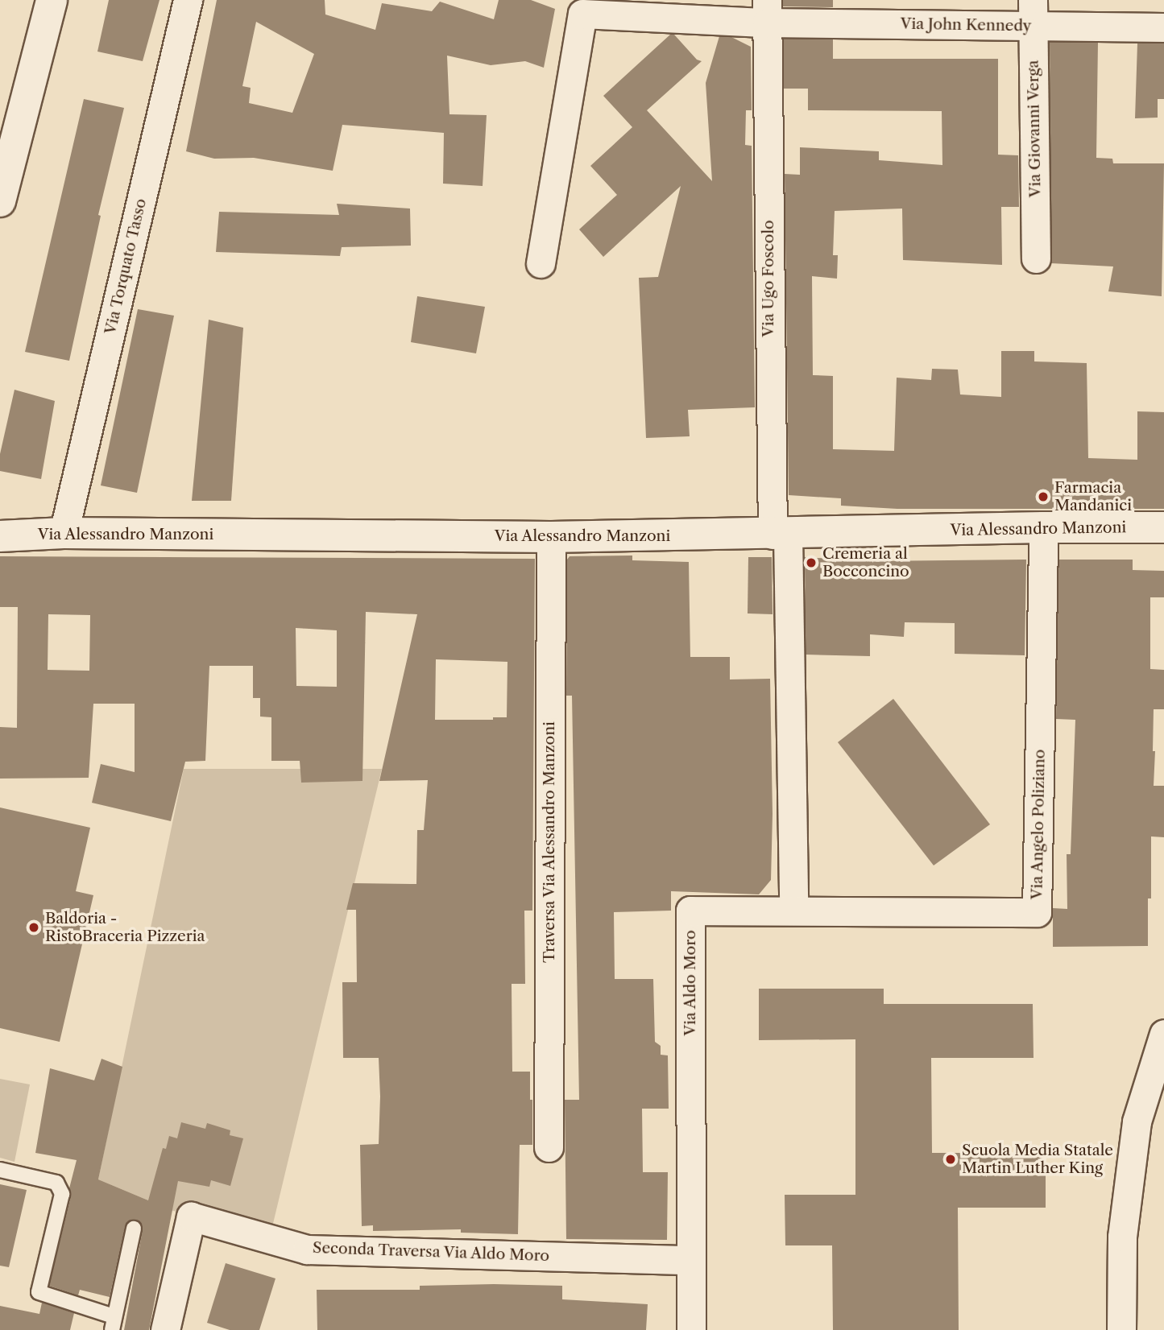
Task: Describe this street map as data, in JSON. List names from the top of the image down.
{
  "streets": {
    "street": [
      "Via John Kennedy",
      "Via Giovanni Verga",
      "Via Torquato Tasso",
      "Via Ugo Foscolo",
      "Via Alessandro Manzoni",
      "Via Angelo Poliziano",
      "Traversa Via Alessandro Manzoni",
      "Via Aldo Moro",
      "Seconda Traversa Via Aldo Moro"
    ]
  },
  "crossings": [
    ["Via John Kennedy", "Via Giovanni Verga"],
    ["Via John Kennedy", "Via Ugo Foscolo"],
    ["Via Torquato Tasso", "Via Alessandro Manzoni"],
    ["Via Ugo Foscolo", "Via Alessandro Manzoni"],
    ["Via Alessandro Manzoni", "Via Angelo Poliziano"],
    ["Via Alessandro Manzoni", "Traversa Via Alessandro Manzoni"],
    ["Via Angelo Poliziano", "Via Aldo Moro"],
    ["Via Aldo Moro", "Seconda Traversa Via Aldo Moro"]
  ],
  "places": [
    "Farmacia Mandanici",
    "Cremeria al Bocconcino",
    "Baldoria - RistoBraceria Pizzeria",
    "Scuola Media Statale Martin Luther King"
  ]
}
